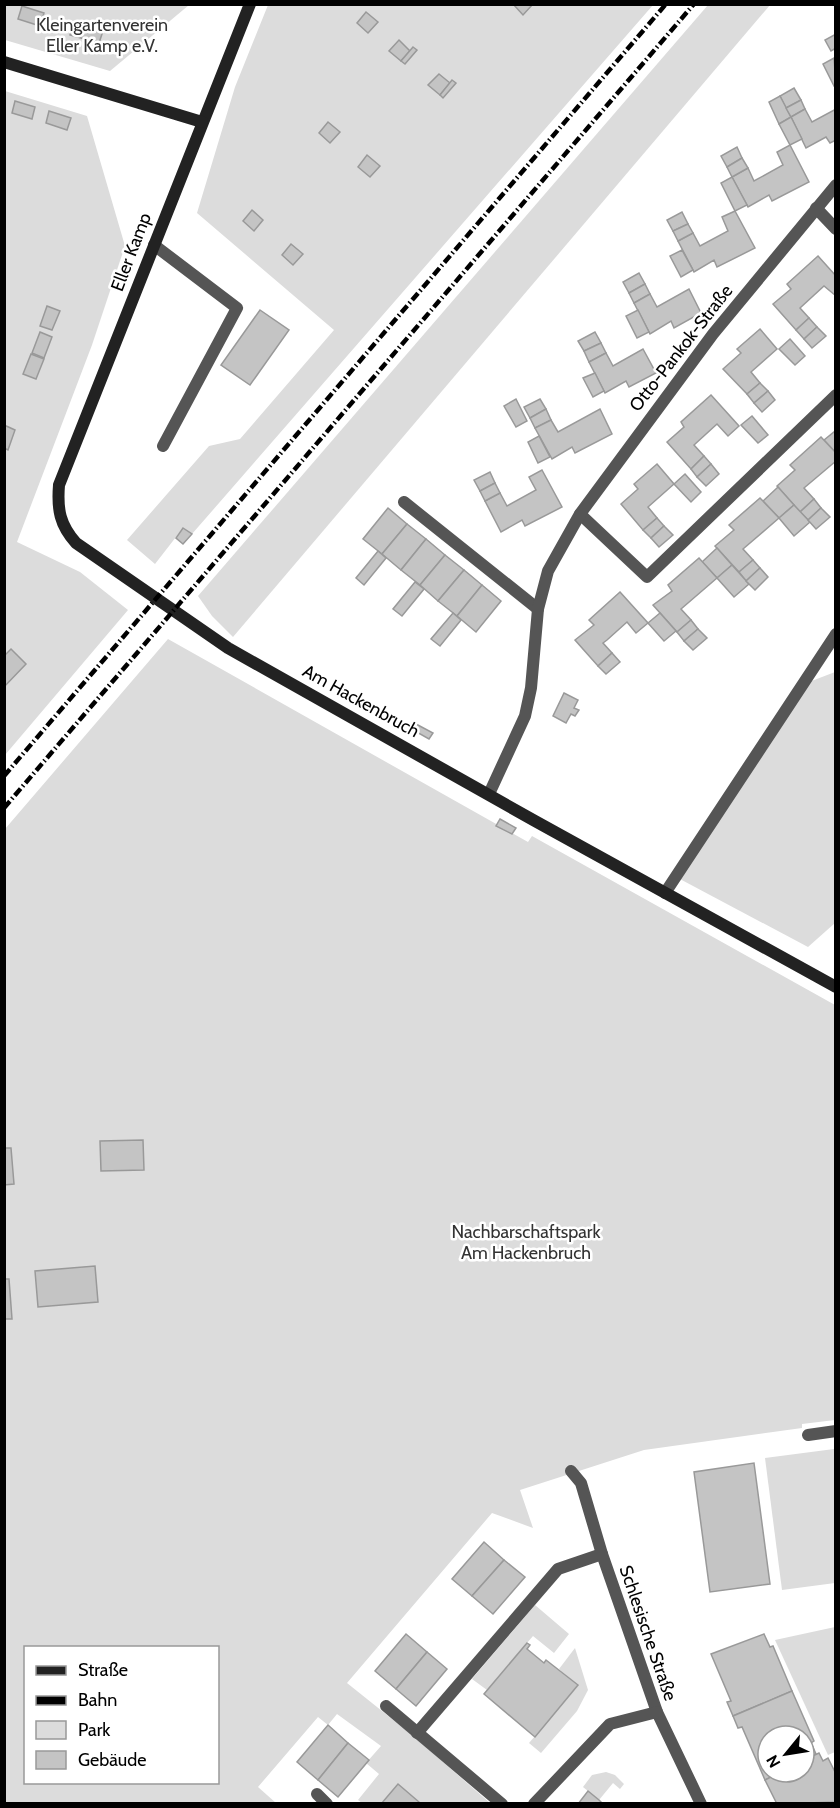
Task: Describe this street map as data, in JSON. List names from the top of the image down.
{
  "streets": {
    "street": [
      "Eller Kamp",
      "Otto-Pankok-Straße",
      "Am Hackenbruch",
      "Schlesische Straße"
    ]
  },
  "crossings": [
    ["Eller Kamp", "Am Hackenbruch"],
    ["Otto-Pankok-Straße", "Am Hackenbruch"]
  ],
  "parks": ["Kleingartenverein Eller Kamp e.V.", "Nachbarschaftspark Am Hackenbruch"],
  "legend": [
    "Straße",
    "Bahn",
    "Park",
    "Gebäude"
  ],
  "north": "bottom left"
}
